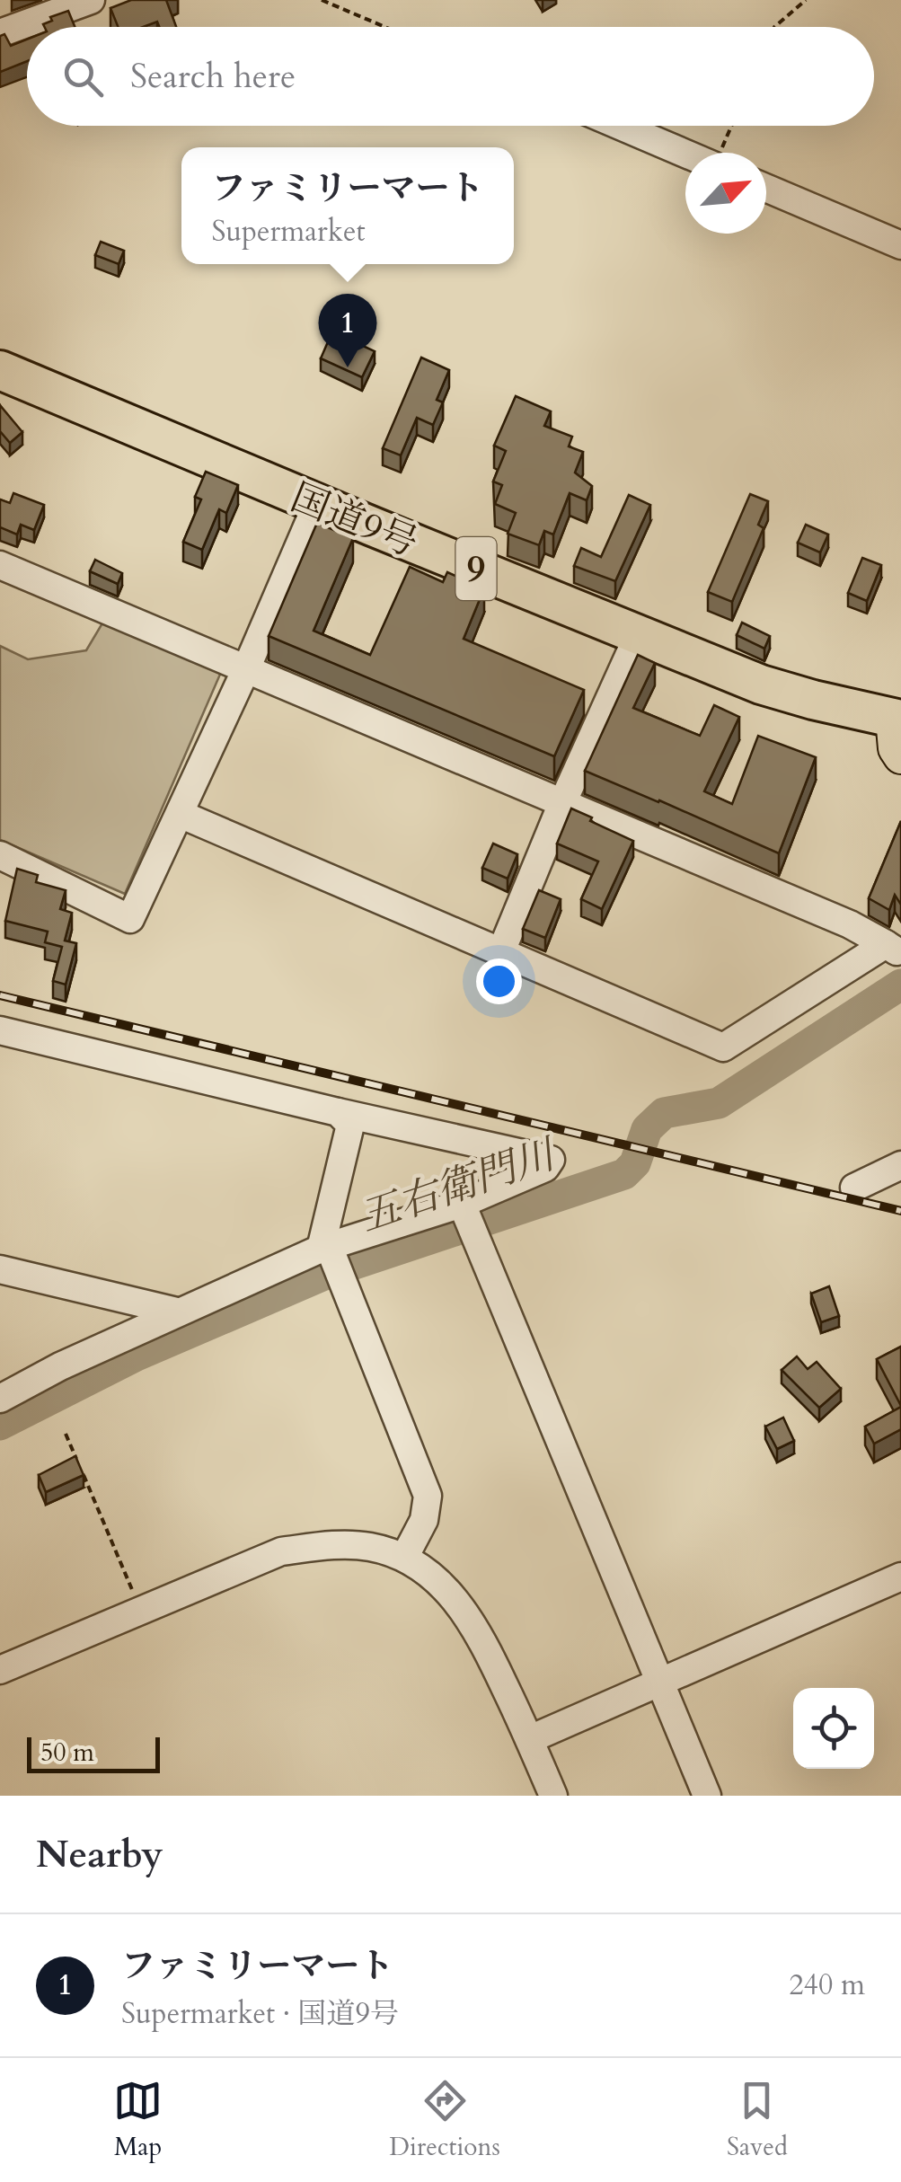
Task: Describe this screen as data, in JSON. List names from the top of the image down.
{
  "streets": {
    "highway": ["国道9号", "9"]
  },
  "water": ["五右衛門川"],
  "scale_bar": "50 m",
  "north": "top right",
  "page": {
    "search": "Search here",
    "popup": ["ファミリーマート", "Supermarket"],
    "pins": "1",
    "scale": "50 m",
    "heading": "Nearby",
    "list": [
      {
        "mark": "1",
        "name": "ファミリーマート",
        "note": "Supermarket · 国道9号",
        "value": "240 m"
      }
    ],
    "nav": ["Map", "Directions", "Saved"]
  }
}
